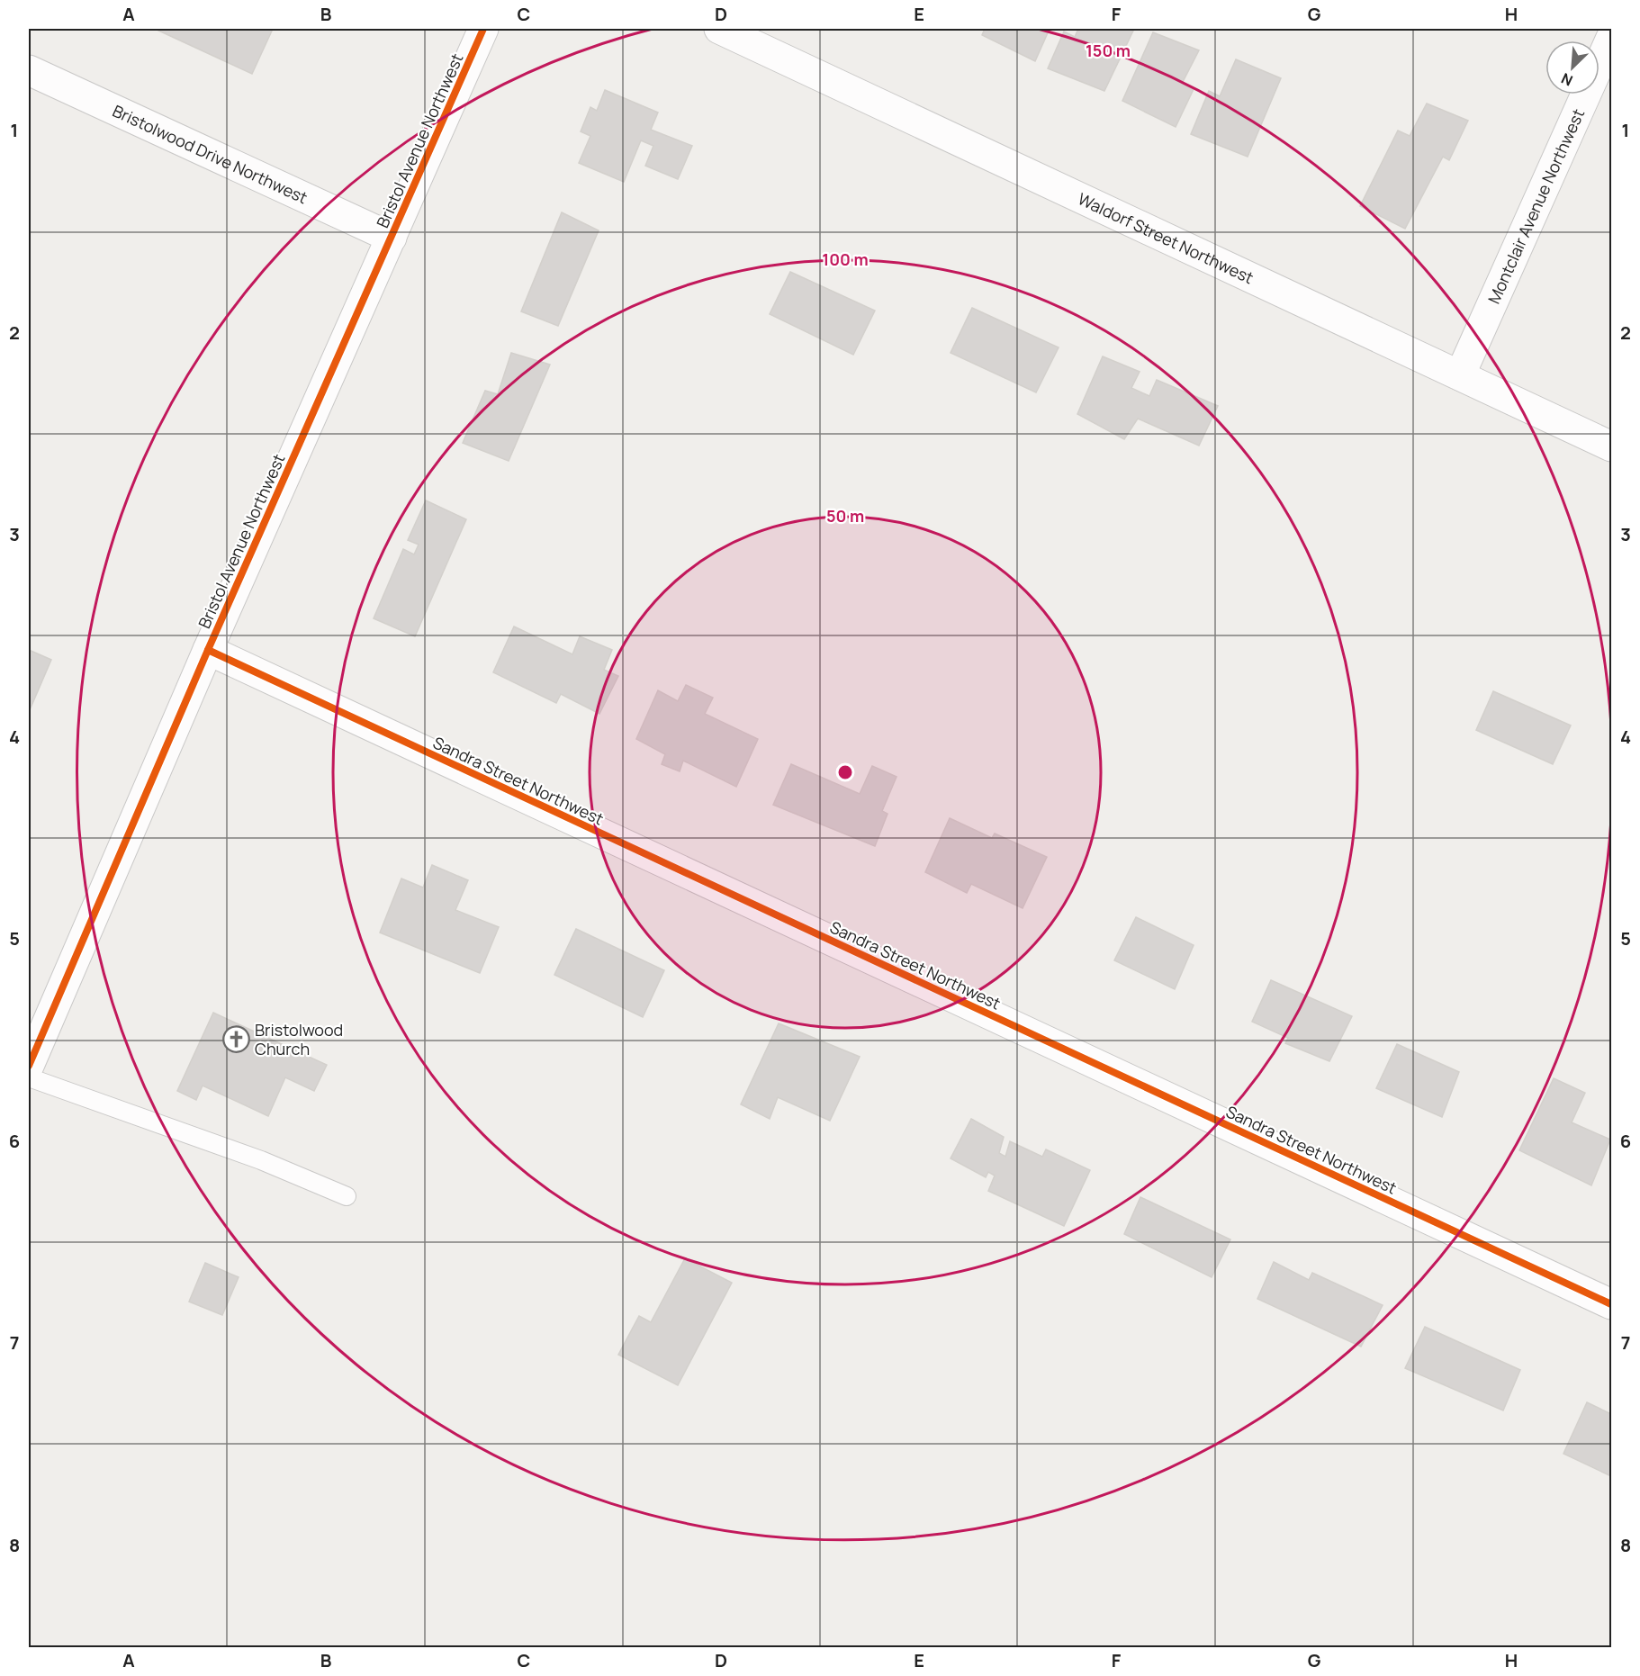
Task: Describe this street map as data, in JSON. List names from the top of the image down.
{
  "streets": {
    "street": [
      "Bristol Avenue Northwest",
      "Bristolwood Drive Northwest",
      "Montclair Avenue Northwest",
      "Waldorf Street Northwest",
      "Sandra Street Northwest"
    ]
  },
  "crossings": [
    ["Bristol Avenue Northwest", "Bristolwood Drive Northwest"],
    ["Bristol Avenue Northwest", "Sandra Street Northwest"],
    ["Montclair Avenue Northwest", "Waldorf Street Northwest"]
  ],
  "places": {
    "church": ["Bristolwood Church"]
  },
  "north": "bottom left",
  "grid": {
    "columns": [
      "A",
      "B",
      "C",
      "D",
      "E",
      "F",
      "G",
      "H"
    ],
    "rows": [
      "1",
      "2",
      "3",
      "4",
      "5",
      "6",
      "7",
      "8"
    ]
  },
  "rings": ["150 m", "100 m", "50 m"]
}
